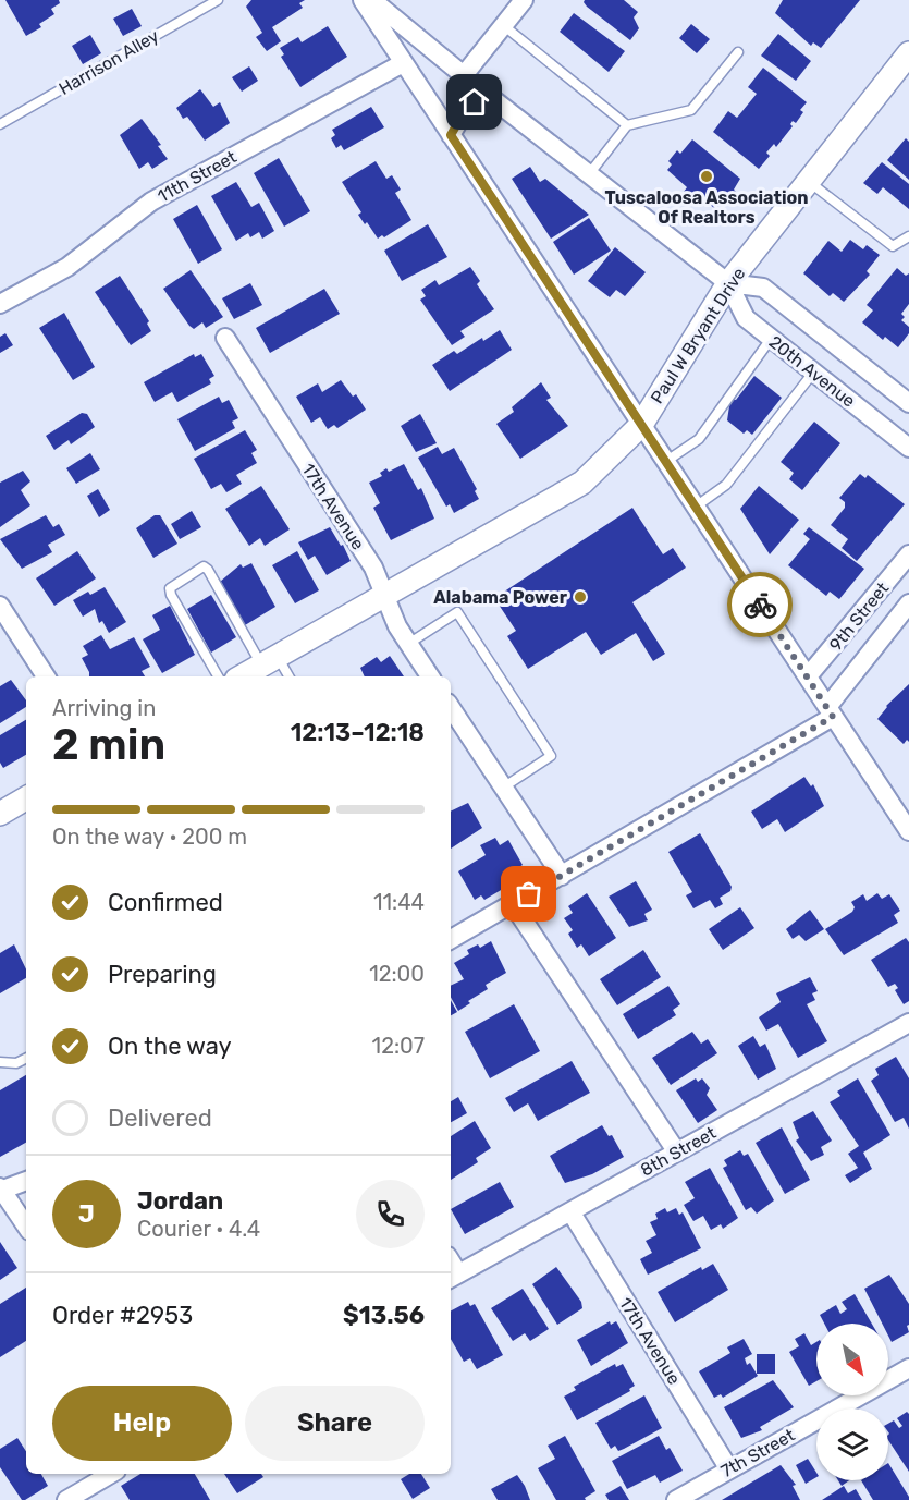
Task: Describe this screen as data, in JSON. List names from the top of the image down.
{
  "streets": {
    "street": [
      "11th Street",
      "Paul W Bryant Drive",
      "20th Avenue",
      "17th Avenue",
      "9th Street",
      "8th Street",
      "7th Street"
    ],
    "lane": ["Harrison Alley"]
  },
  "crossings": [
    ["Paul W Bryant Drive", "20th Avenue"],
    ["Paul W Bryant Drive", "17th Avenue"],
    ["17th Avenue", "8th Street"],
    ["17th Avenue", "7th Street"]
  ],
  "places": ["Tuscaloosa Association Of Realtors", "Alabama Power"],
  "north": "bottom right",
  "page": {
    "heading": ["2 min", "Arriving in", "12:13–12:18"],
    "panel": [
      "Jordan",
      "Courier · 4.4",
      "Order #2953",
      "$13.56"
    ],
    "bar": "On the way · 200 m",
    "list": [
      ["Confirmed", "11:44"],
      ["Preparing", "12:00"],
      ["On the way", "12:07"],
      "Delivered"
    ],
    "round": "J",
    "buttons": ["Help", "Share"]
  }
}
